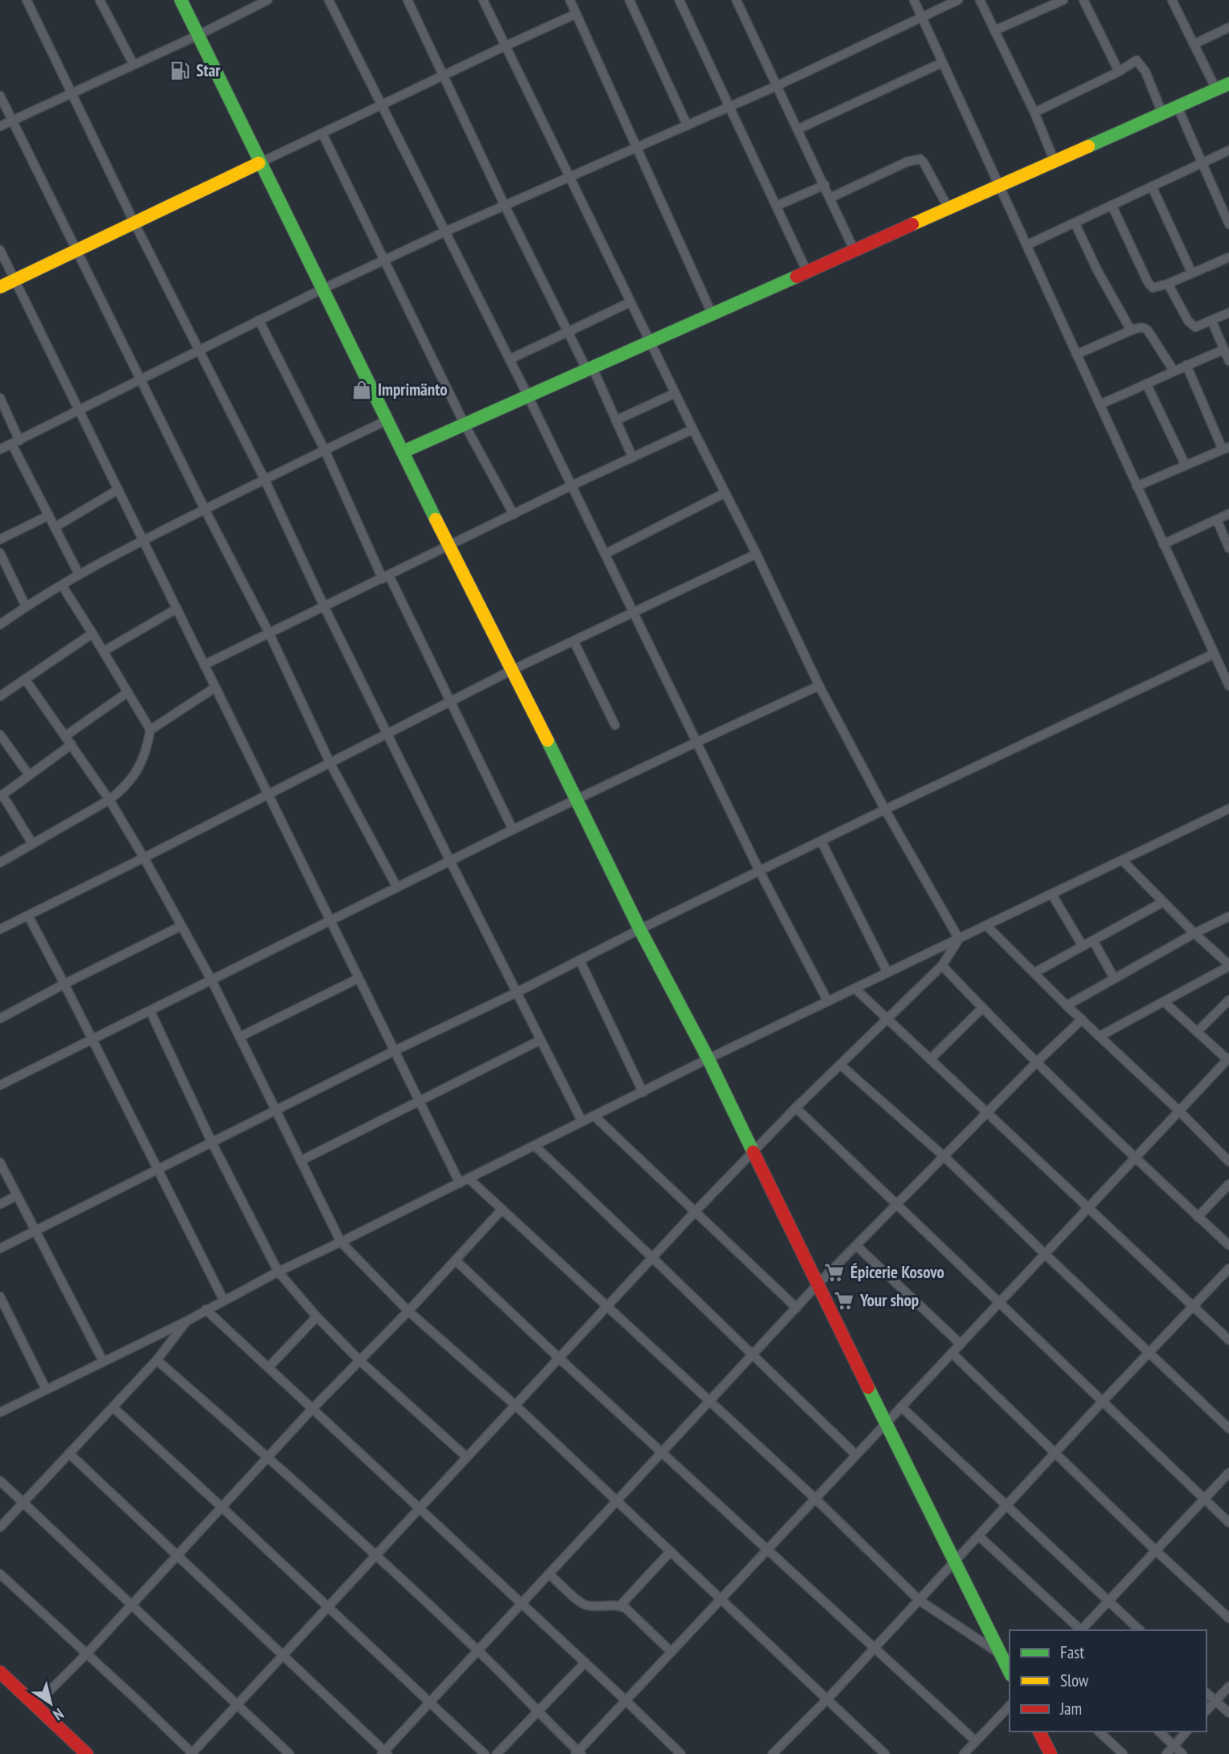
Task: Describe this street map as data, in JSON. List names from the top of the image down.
{
  "places": {
    "fuel station": ["Star"],
    "shop": ["Imprimänto"],
    "supermarket": ["Épicerie Kosovo", "Your shop"]
  },
  "legend": ["Fast", "Slow", "Jam"],
  "north": "bottom right"
}
